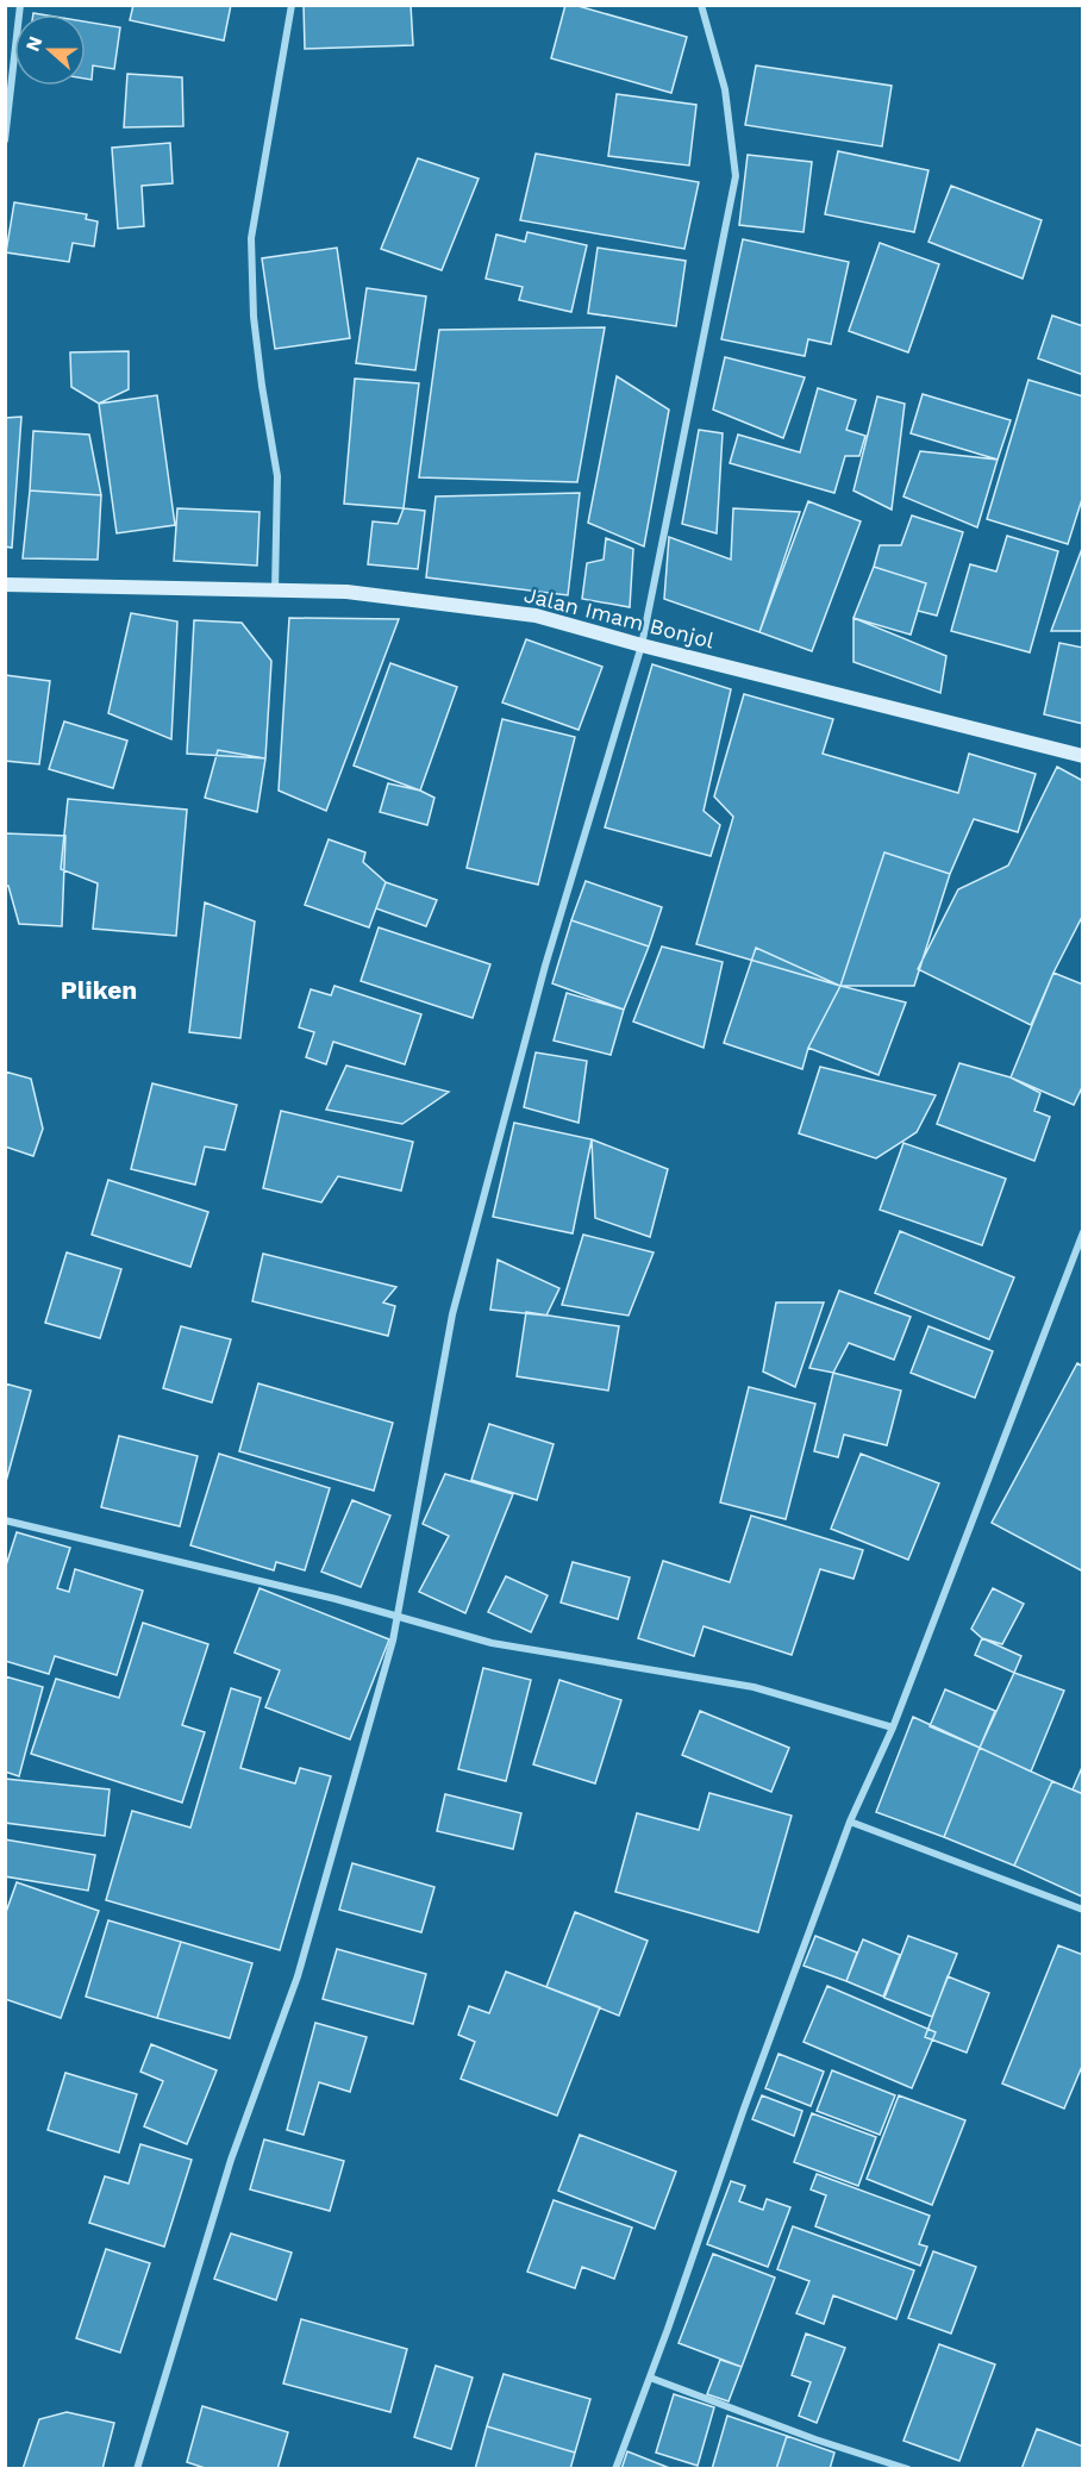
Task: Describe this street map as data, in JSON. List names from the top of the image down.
{
  "streets": {
    "main road": ["Jalan Imam Bonjol"]
  },
  "districts": ["Pliken"],
  "north": "left"
}
